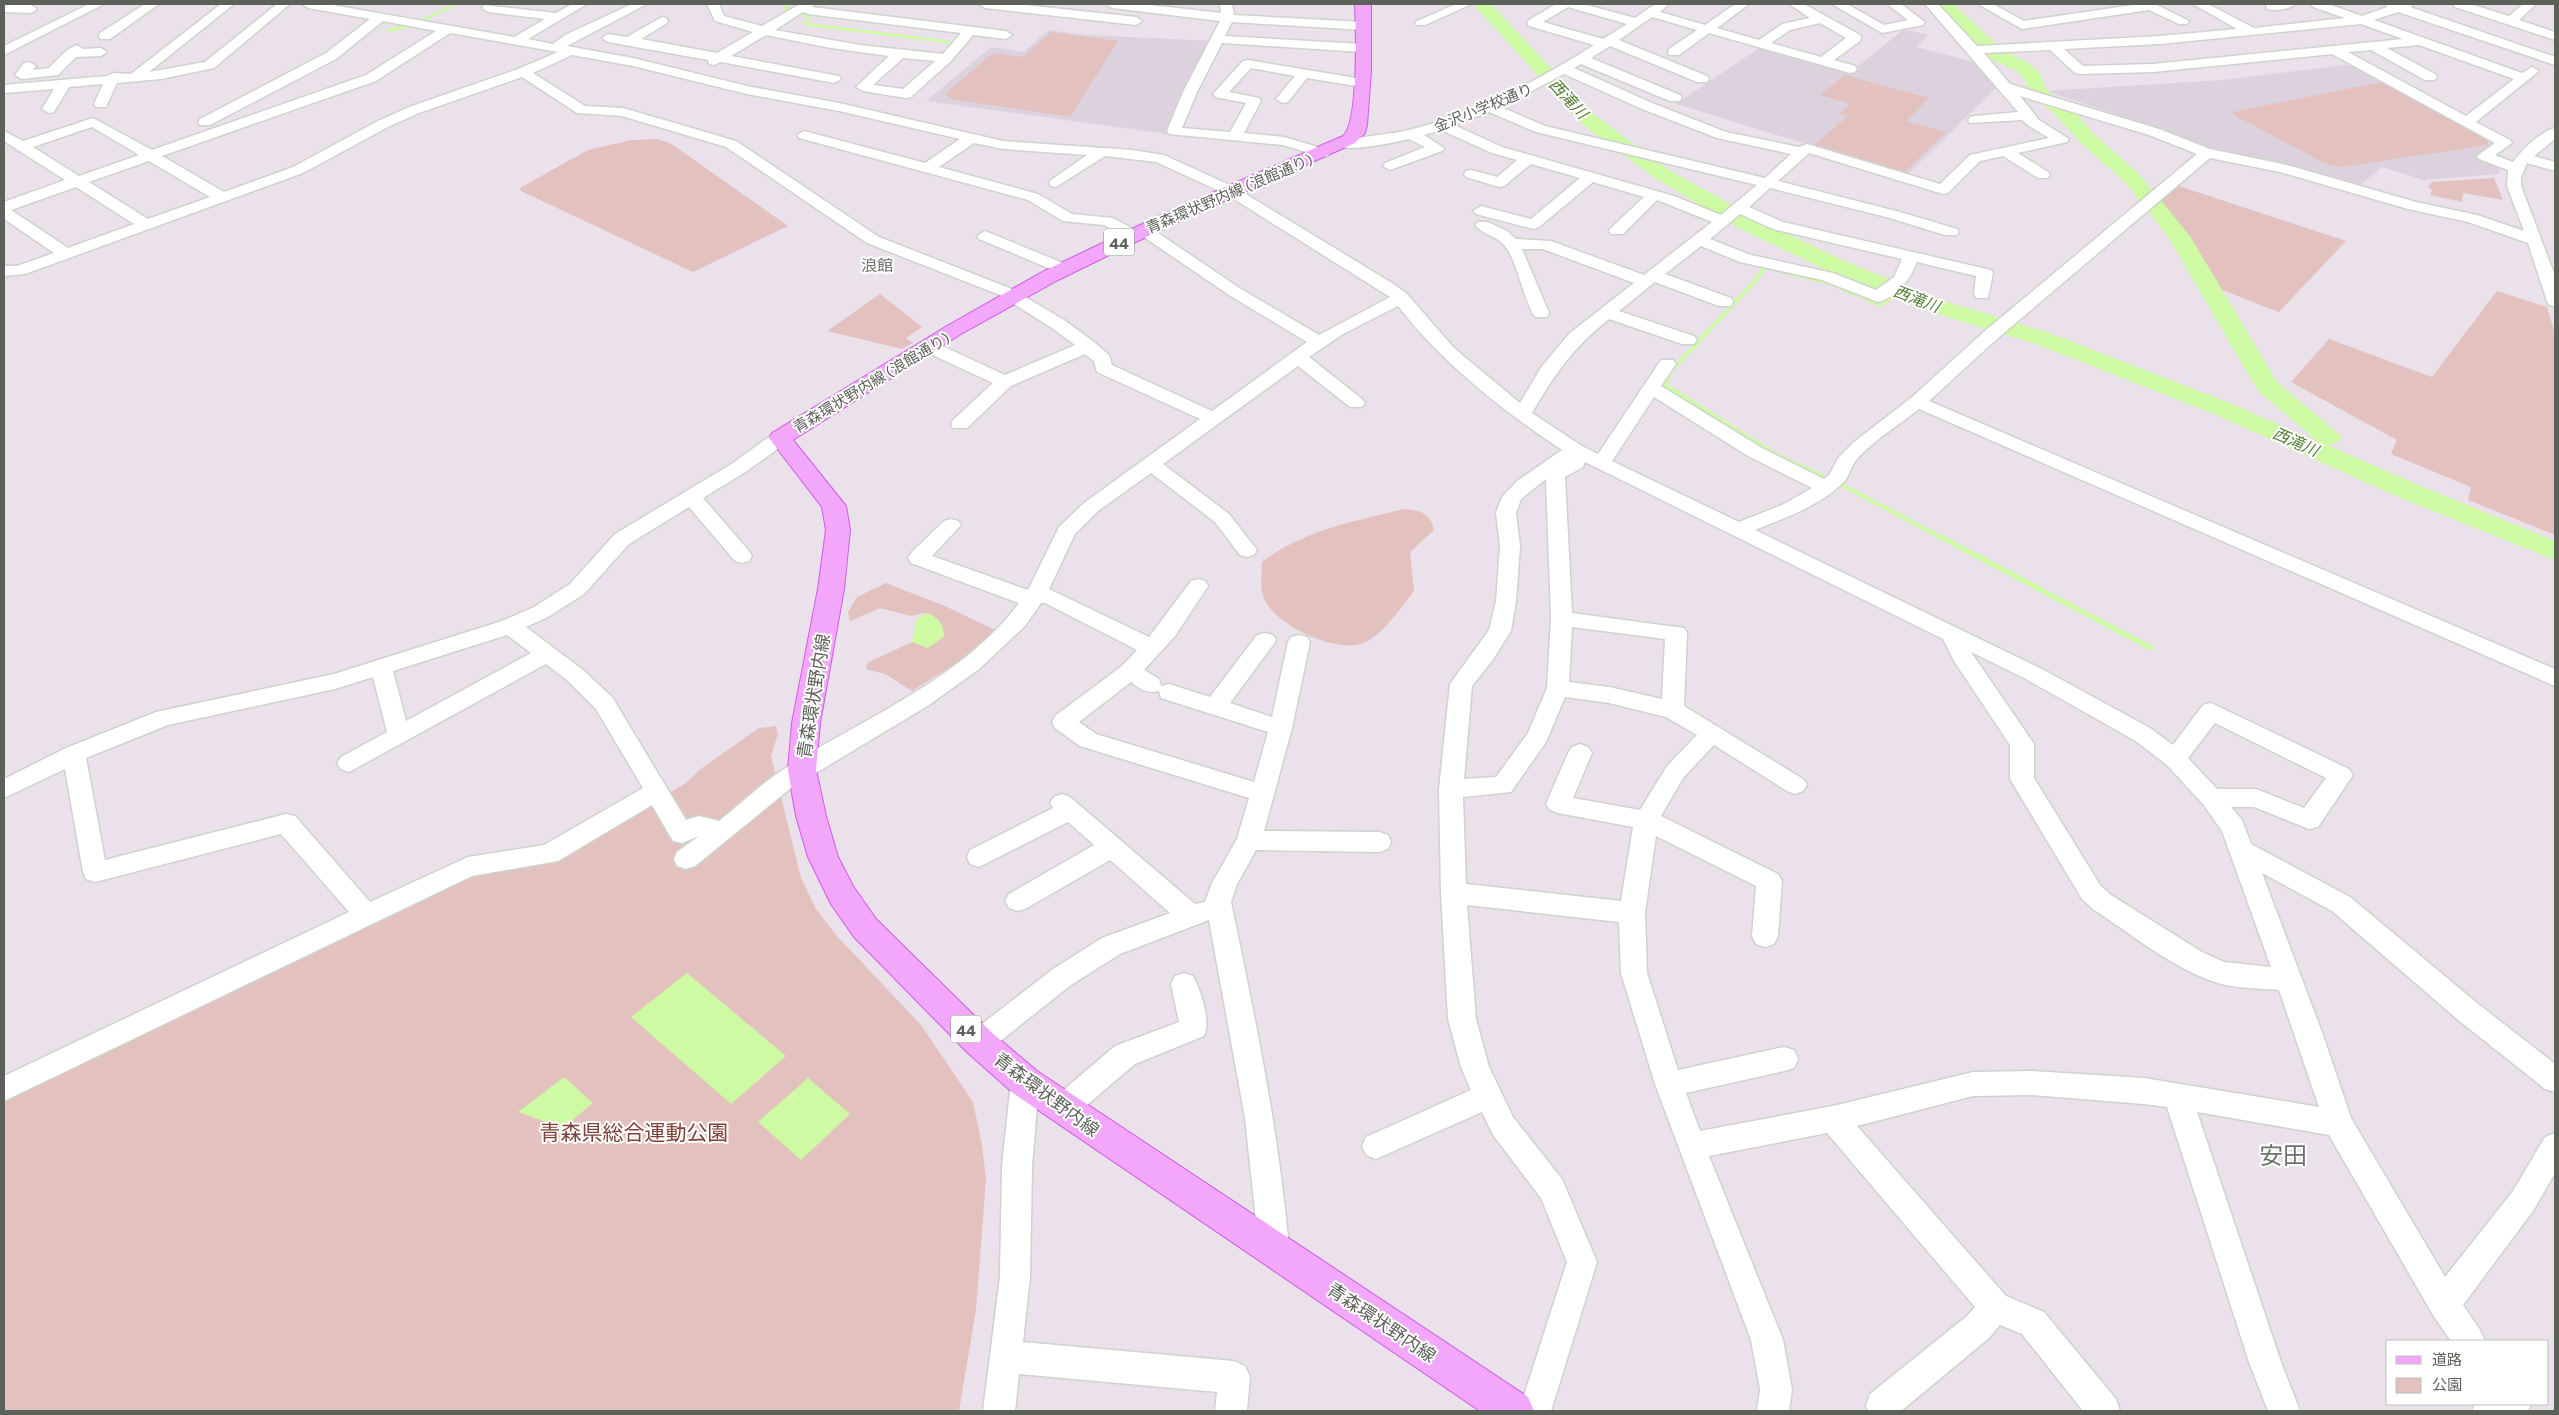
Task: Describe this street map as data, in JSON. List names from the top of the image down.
{
  "streets": {
    "main road": ["青森環状野内線 (浪館通り)", "44", "青森環状野内線"],
    "street": ["金沢小学校通り"]
  },
  "crossings": [
    ["金沢小学校通り", "青森環状野内線 (浪館通り)"],
    ["青森環状野内線 (浪館通り)", "青森環状野内線"]
  ],
  "districts": ["浪館", "安田"],
  "water": ["西滝川"],
  "parks": ["青森県総合運動公園"],
  "legend": ["道路", "公園"]
}
